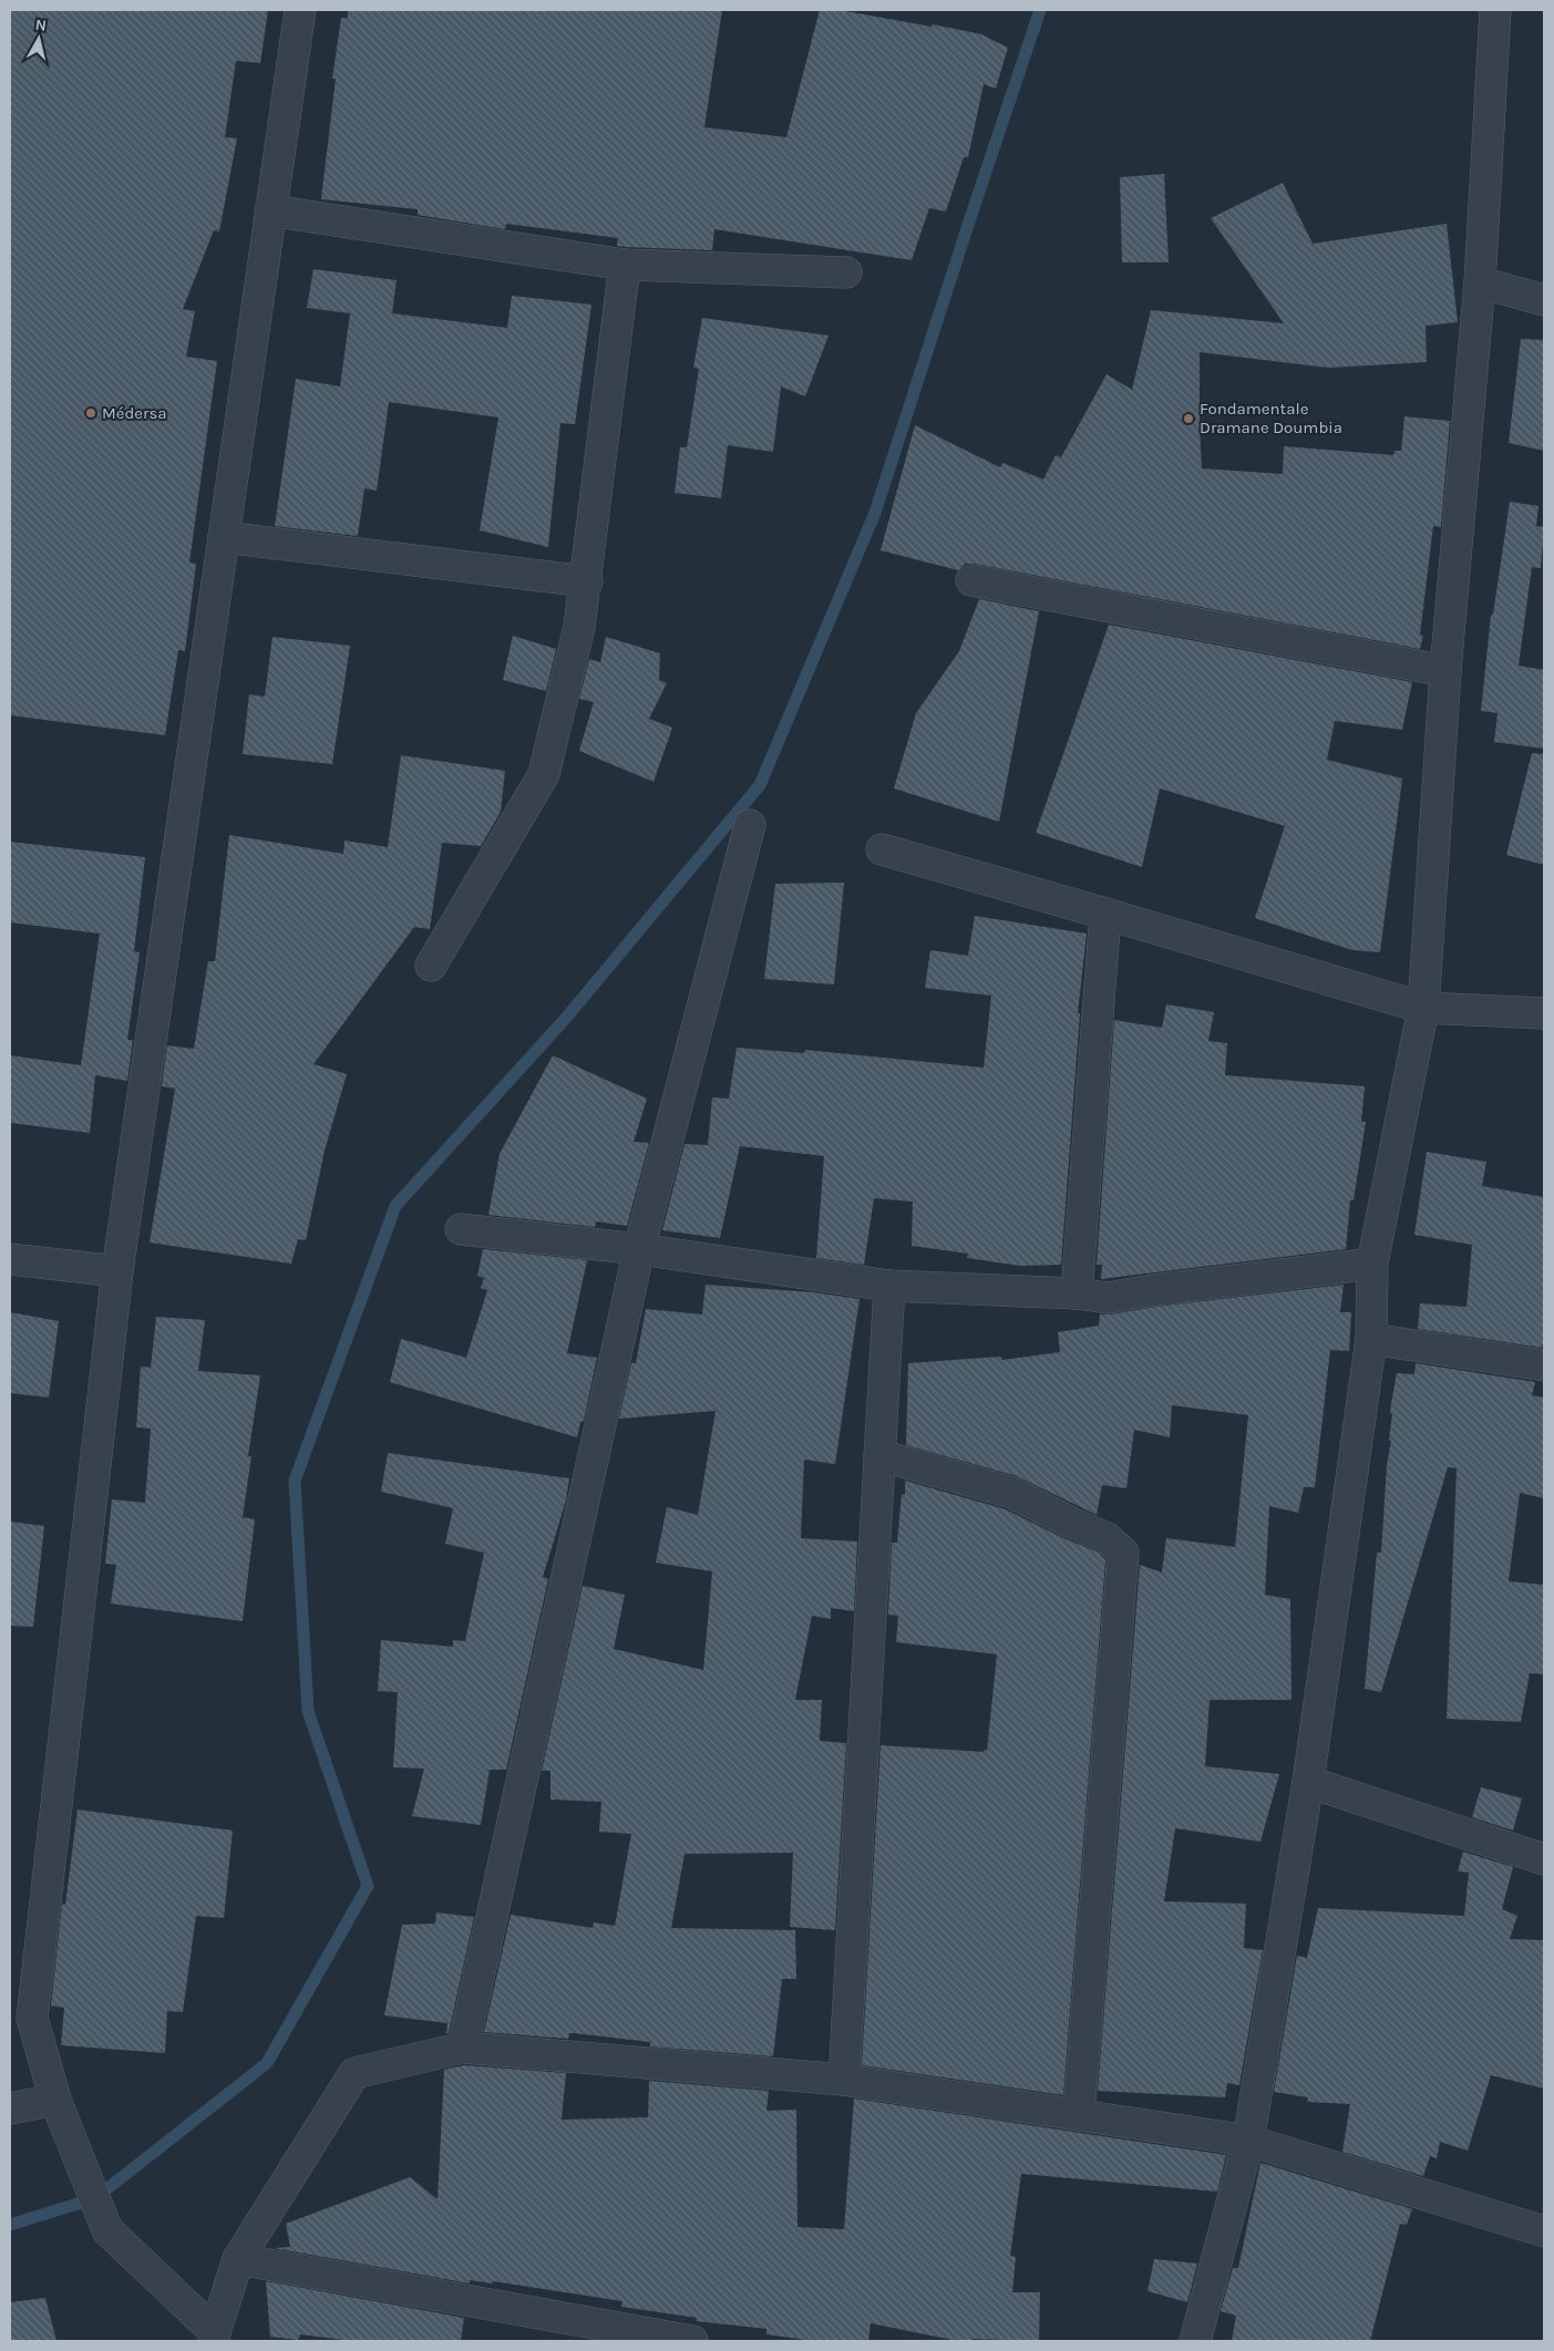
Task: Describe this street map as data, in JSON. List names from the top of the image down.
{
  "places": ["Médersa", "Fondamentale Dramane Doumbia"],
  "north": "top"
}
